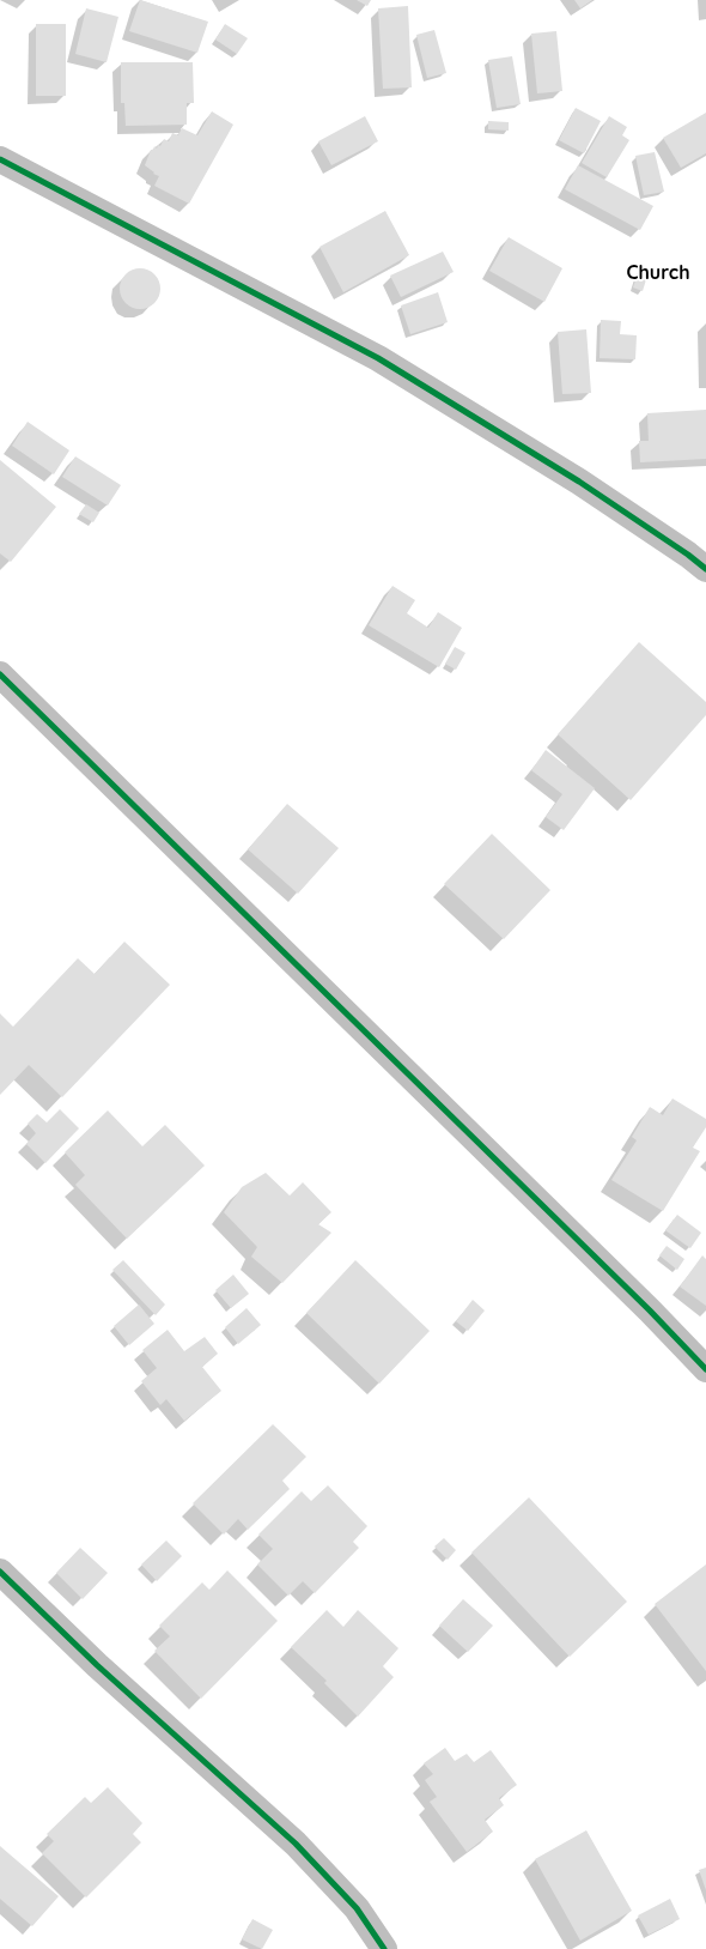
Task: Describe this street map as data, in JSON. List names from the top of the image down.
{
  "districts": ["Church"]
}
